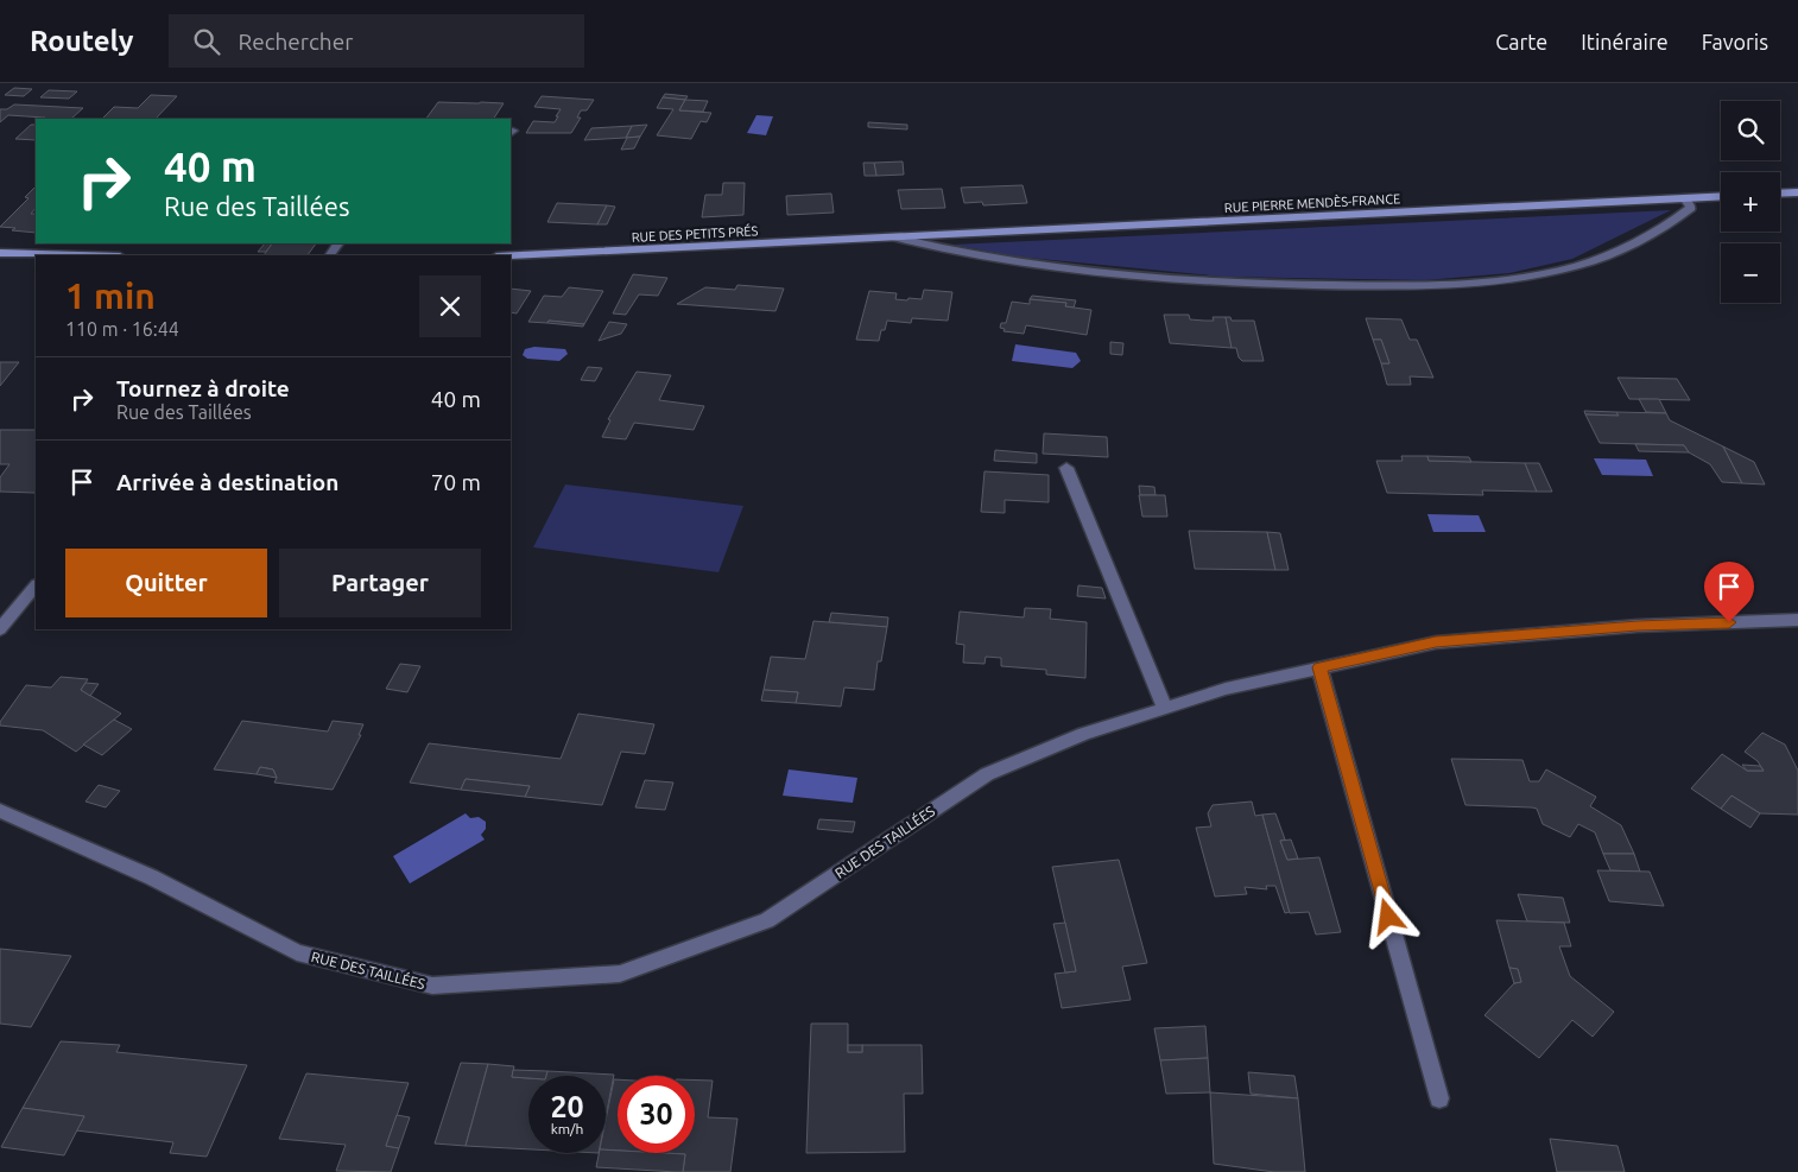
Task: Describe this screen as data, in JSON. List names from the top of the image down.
{
  "streets": {
    "street": ["RUE PIERRE MENDÈS-FRANCE", "RUE DES PETITS PRÉS", "RUE DES TAILLÉES"]
  },
  "crossings": [
    ["RUE PIERRE MENDÈS-FRANCE", "RUE DES PETITS PRÉS"]
  ],
  "page": {
    "header": "Routely",
    "search": "Rechercher",
    "nav": ["Carte", "Itinéraire", "Favoris"],
    "map_buttons": ["+", "−"],
    "turn": ["40 m", "Rue des Taillées"],
    "heading": ["1 min", "110 m · 16:44"],
    "list": [
      {
        "name": "Tournez à droite",
        "note": "Rue des Taillées",
        "value": "40 m"
      },
      {
        "name": "Arrivée à destination",
        "value": "70 m"
      }
    ],
    "buttons": ["Quitter", "Partager"],
    "speed": "20 km/h",
    "limit": "30"
  }
}
